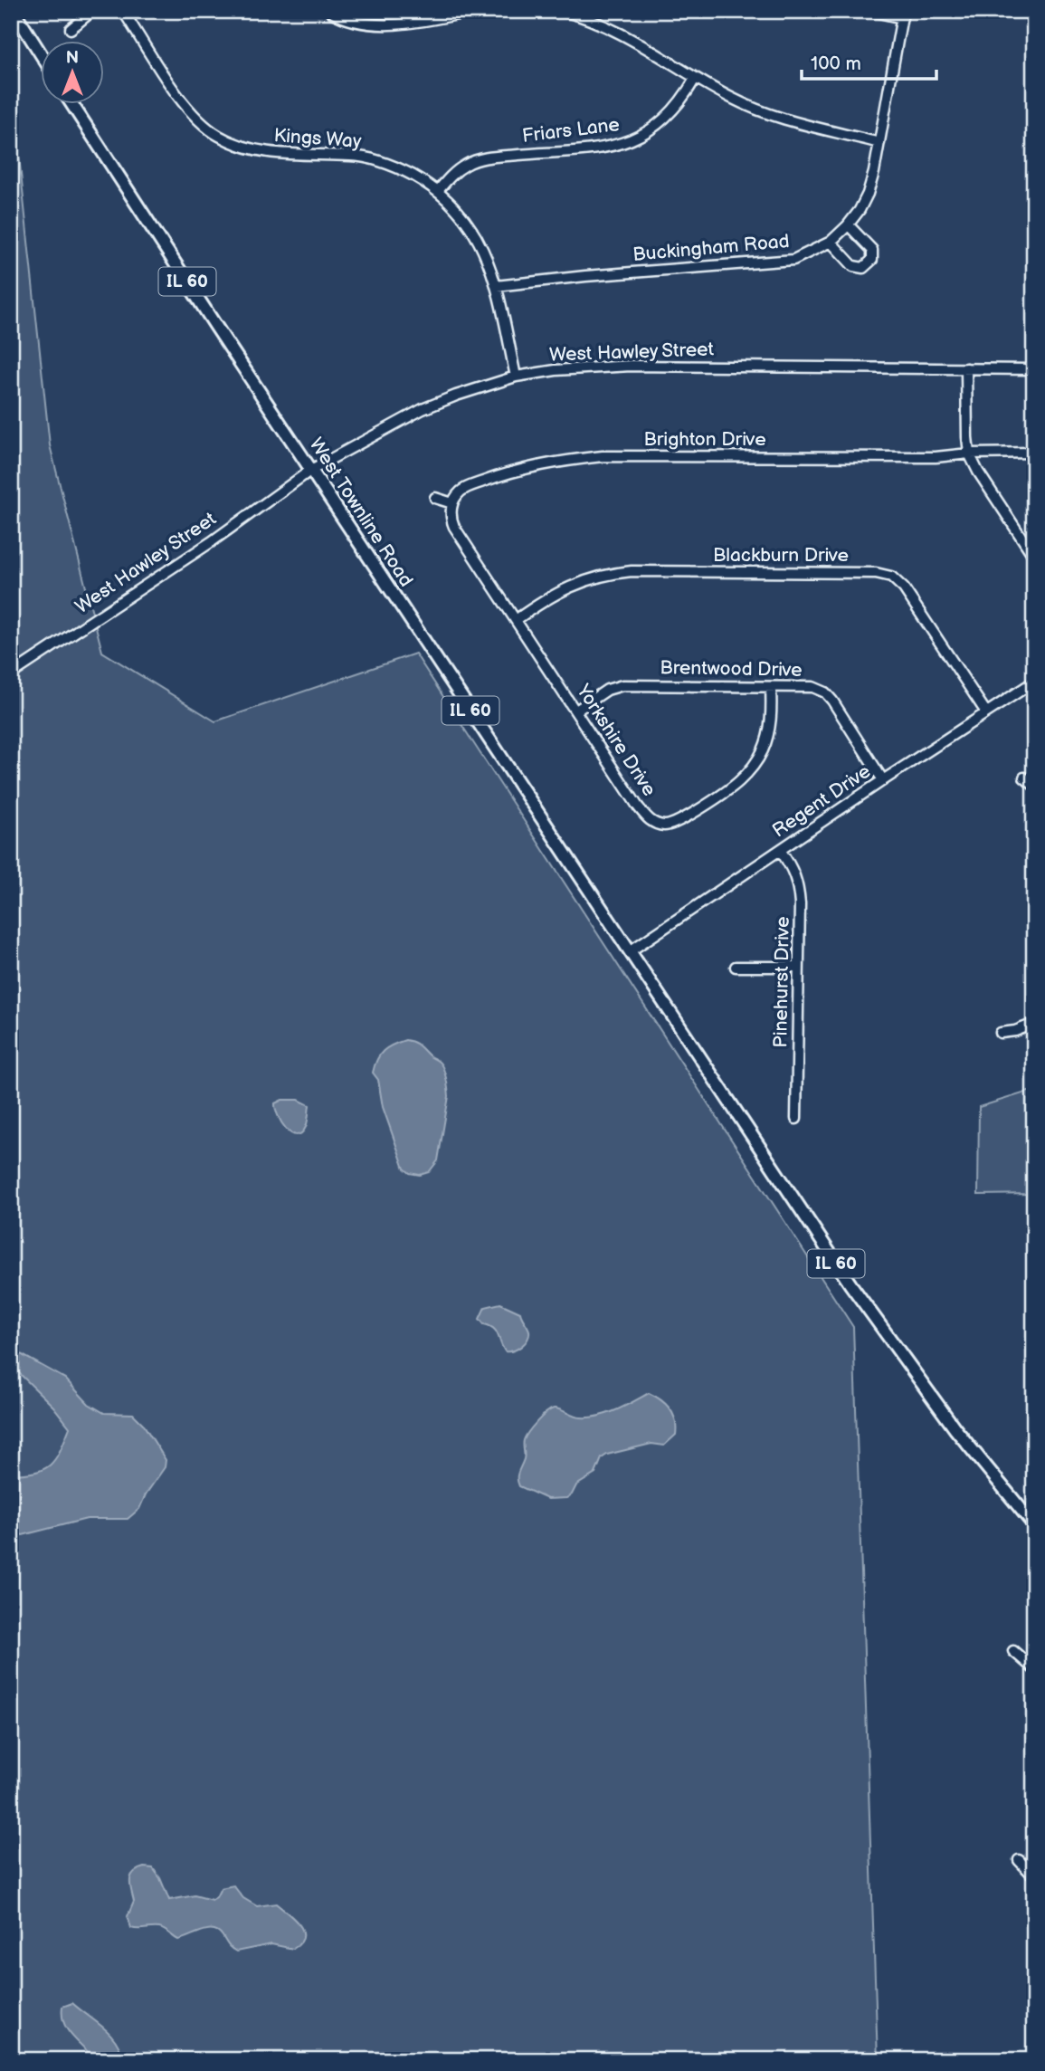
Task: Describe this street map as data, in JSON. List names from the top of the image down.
{
  "streets": {
    "main road": ["IL 60", "West Townline Road"],
    "street": [
      "Friars Lane",
      "Kings Way",
      "Buckingham Road",
      "West Hawley Street",
      "Brighton Drive",
      "Blackburn Drive",
      "Brentwood Drive",
      "Yorkshire Drive",
      "Regent Drive",
      "Pinehurst Drive"
    ]
  },
  "crossings": [
    ["Friars Lane", "Kings Way"],
    ["Kings Way", "Buckingham Road"],
    ["Kings Way", "West Hawley Street"],
    ["IL 60", "West Townline Road"],
    ["IL 60", "Regent Drive"],
    ["West Hawley Street", "West Townline Road"],
    ["Brighton Drive", "Yorkshire Drive"],
    ["West Townline Road", "Regent Drive"],
    ["Blackburn Drive", "Yorkshire Drive"],
    ["Blackburn Drive", "Regent Drive"],
    ["Brentwood Drive", "Yorkshire Drive"],
    ["Brentwood Drive", "Regent Drive"],
    ["Regent Drive", "Pinehurst Drive"]
  ],
  "scale_bar": "100 m",
  "north": "top"
}
